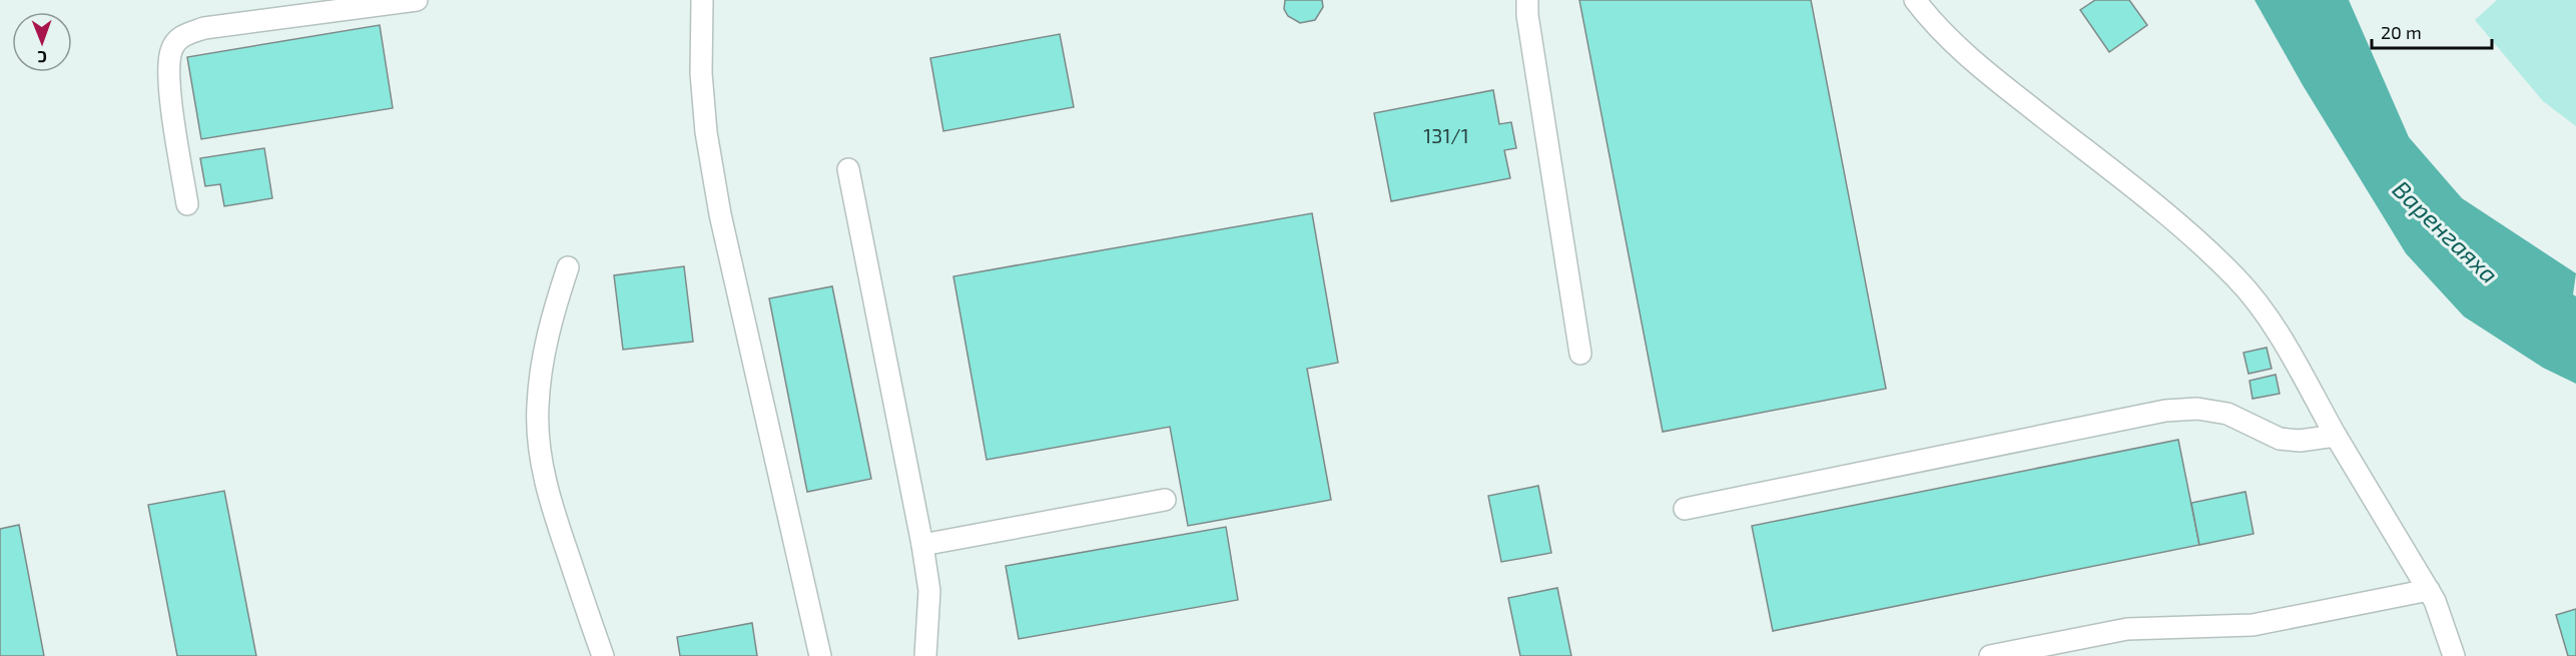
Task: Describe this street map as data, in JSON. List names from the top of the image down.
{
  "water": ["Варенгаяха"],
  "house_numbers": ["131/1"],
  "scale_bar": "20 m",
  "north": "bottom"
}
